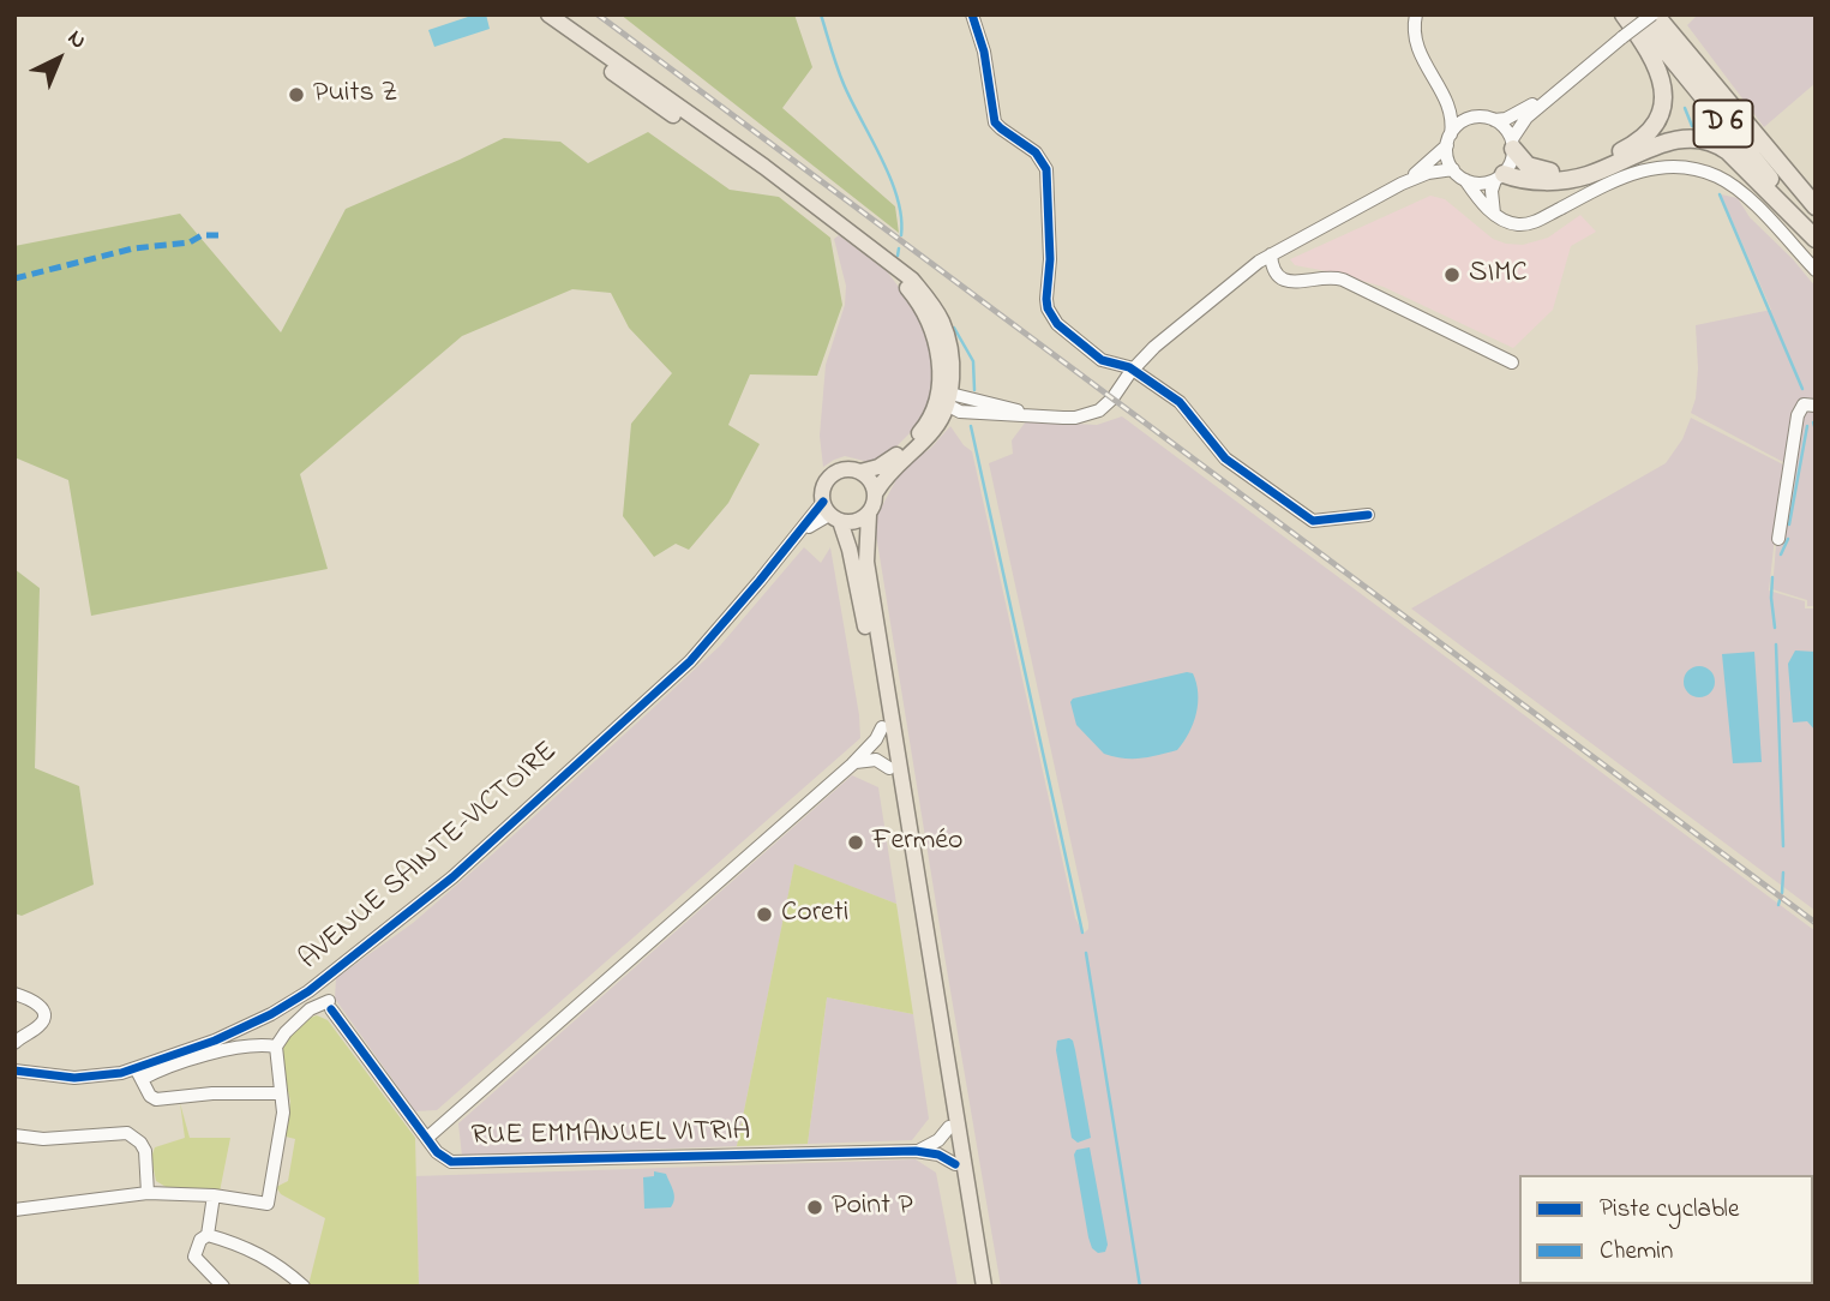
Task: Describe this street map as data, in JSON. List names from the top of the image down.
{
  "streets": {
    "highway": ["D 6"],
    "street": ["AVENUE SAINTE-VICTOIRE", "RUE EMMANUEL VITRIA"]
  },
  "places": [
    "Puits Z",
    "SIMC",
    "Ferméo",
    "Coreti",
    "Point P"
  ],
  "legend": ["Piste cyclable", "Chemin"],
  "north": "top right"
}
